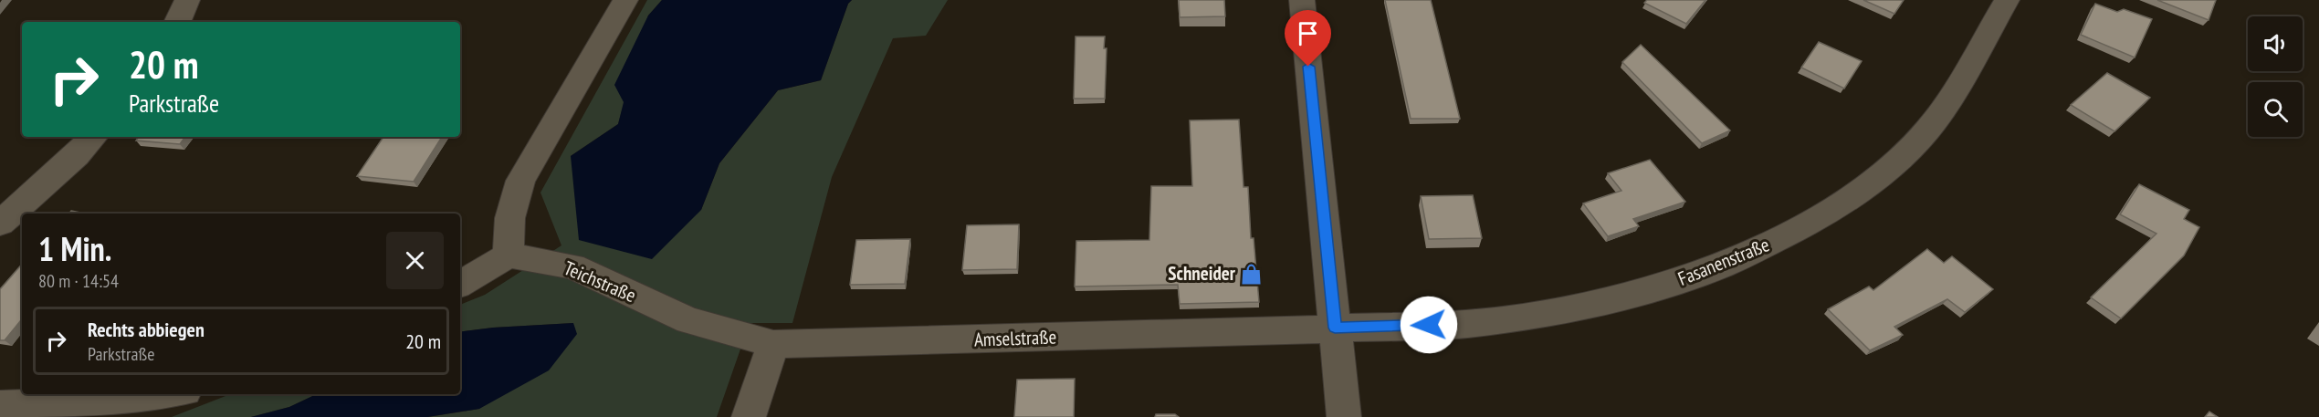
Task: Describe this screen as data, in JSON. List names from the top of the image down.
{
  "streets": {
    "street": ["Fasanenstraße", "Teichstraße", "Amselstraße"]
  },
  "crossings": [
    ["Fasanenstraße", "Amselstraße"],
    ["Teichstraße", "Amselstraße"]
  ],
  "places": {
    "shop": ["Schneider"]
  },
  "page": {
    "turn": ["20 m", "Parkstraße"],
    "heading": ["1 Min.", "80 m · 14:54"],
    "list": [
      {
        "name": "Rechts abbiegen",
        "note": "Parkstraße",
        "value": "20 m"
      }
    ]
  }
}
